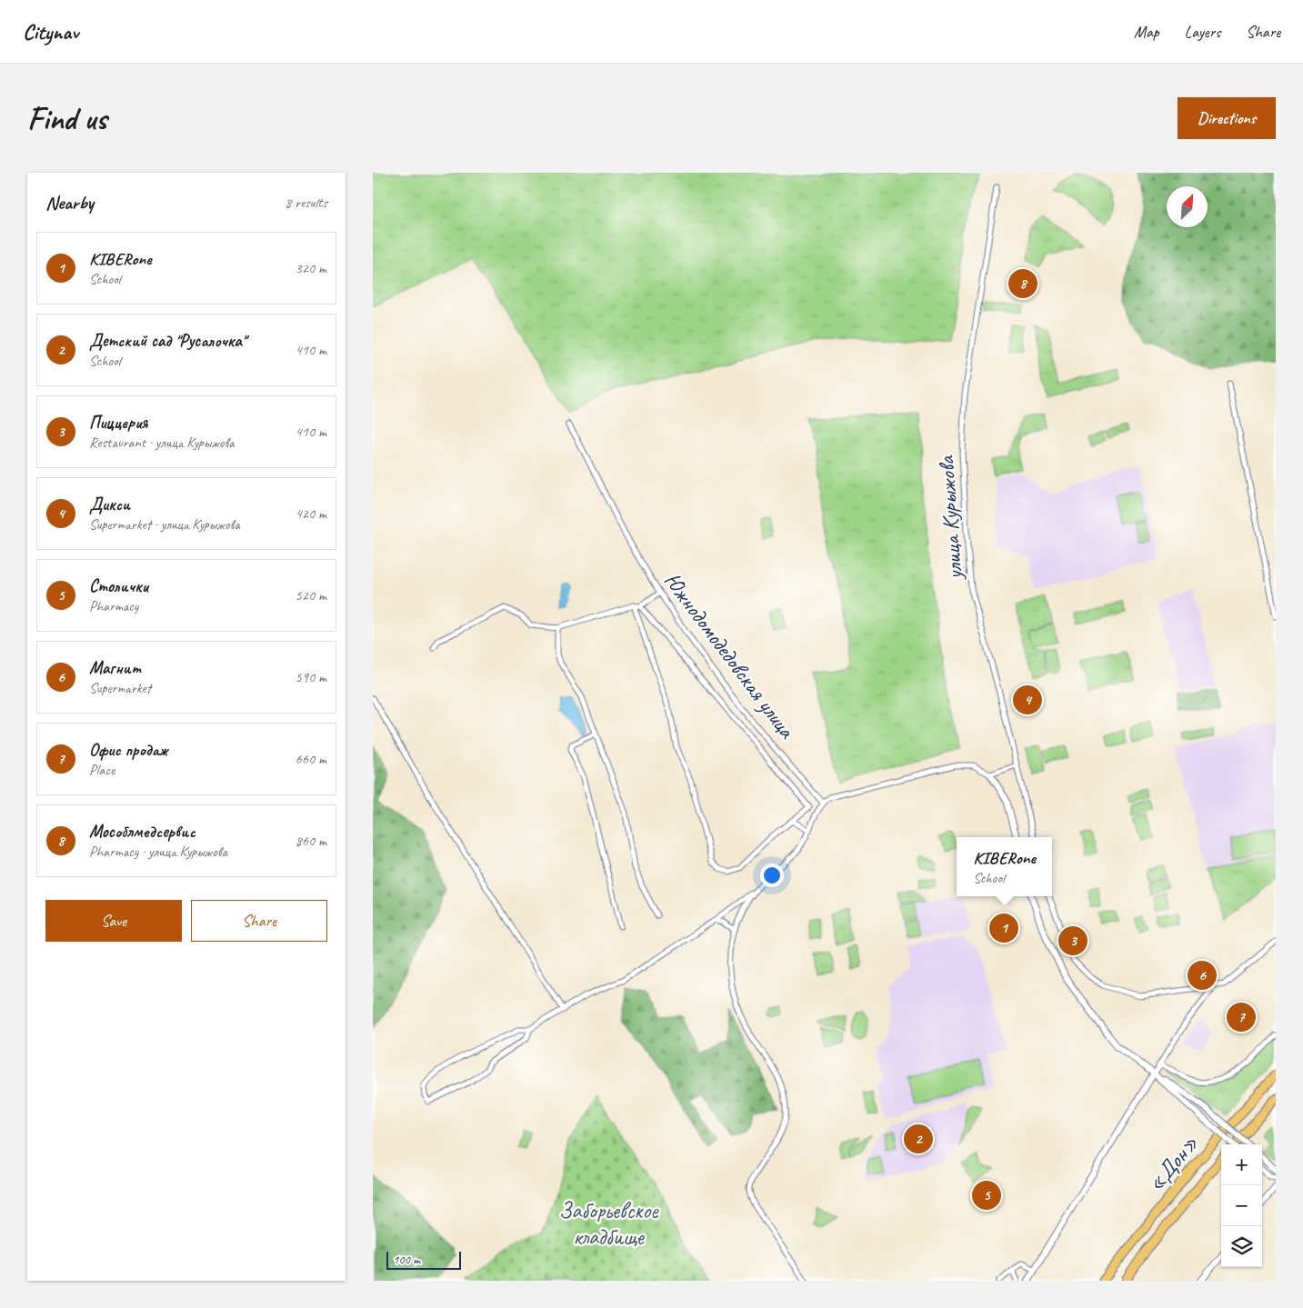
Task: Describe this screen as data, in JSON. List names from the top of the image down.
{
  "streets": {
    "highway": ["«Дон»"],
    "street": ["улица Курыжова", "Южнодомодедовская улица"]
  },
  "parks": ["Заборьевское кладбище"],
  "scale_bar": "100 m",
  "north": "top right",
  "page": {
    "header": "Citynav",
    "nav": ["Map", "Layers", "Share"],
    "buttons": [
      "Directions",
      ["Save", "Share"]
    ],
    "title": "Find us",
    "heading": ["Nearby", "8 results"],
    "list": [
      {
        "mark": "1",
        "name": "KIBERone",
        "note": "School",
        "value": "320 m"
      },
      {
        "mark": "2",
        "name": "Детский сад \"Русалочка\"",
        "note": "School",
        "value": "410 m"
      },
      {
        "mark": "3",
        "name": "Пиццерия",
        "note": "Restaurant · улица Курыжова",
        "value": "410 m"
      },
      {
        "mark": "4",
        "name": "Дикси",
        "note": "Supermarket · улица Курыжова",
        "value": "420 m"
      },
      {
        "mark": "5",
        "name": "Столички",
        "note": "Pharmacy",
        "value": "520 m"
      },
      {
        "mark": "6",
        "name": "Магнит",
        "note": "Supermarket",
        "value": "590 m"
      },
      {
        "mark": "7",
        "name": "Офис продаж",
        "note": "Place",
        "value": "660 m"
      },
      {
        "mark": "8",
        "name": "Мособлмедсервис",
        "note": "Pharmacy · улица Курыжова",
        "value": "860 m"
      }
    ],
    "pins": [
      "8",
      "4",
      "1",
      "3",
      "6",
      "7",
      "2",
      "5"
    ],
    "popup": ["KIBERone", "School"],
    "map_buttons": ["+", "−"],
    "scale": "100 m"
  }
}
